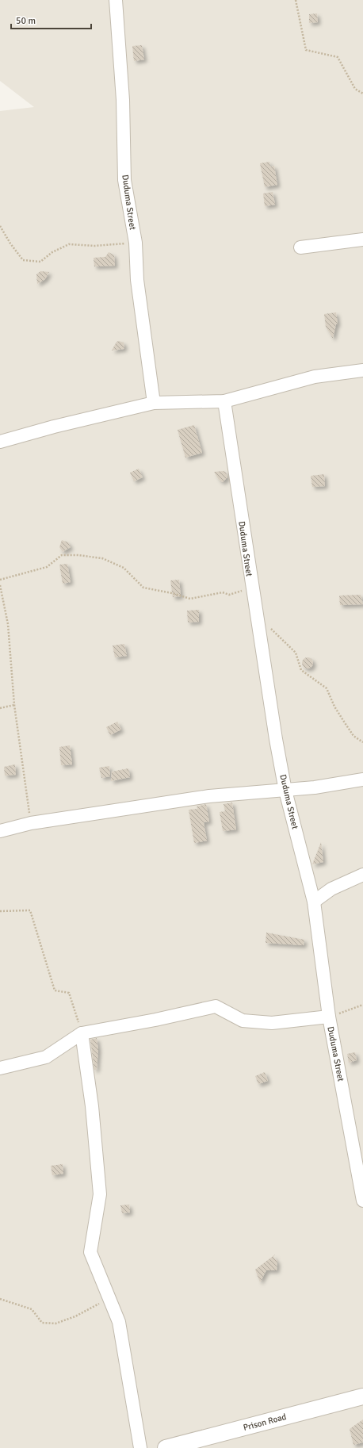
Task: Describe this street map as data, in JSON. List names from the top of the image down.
{
  "streets": {
    "street": ["Duduma Street", "Prison Road"]
  },
  "scale_bar": "50 m"
}
